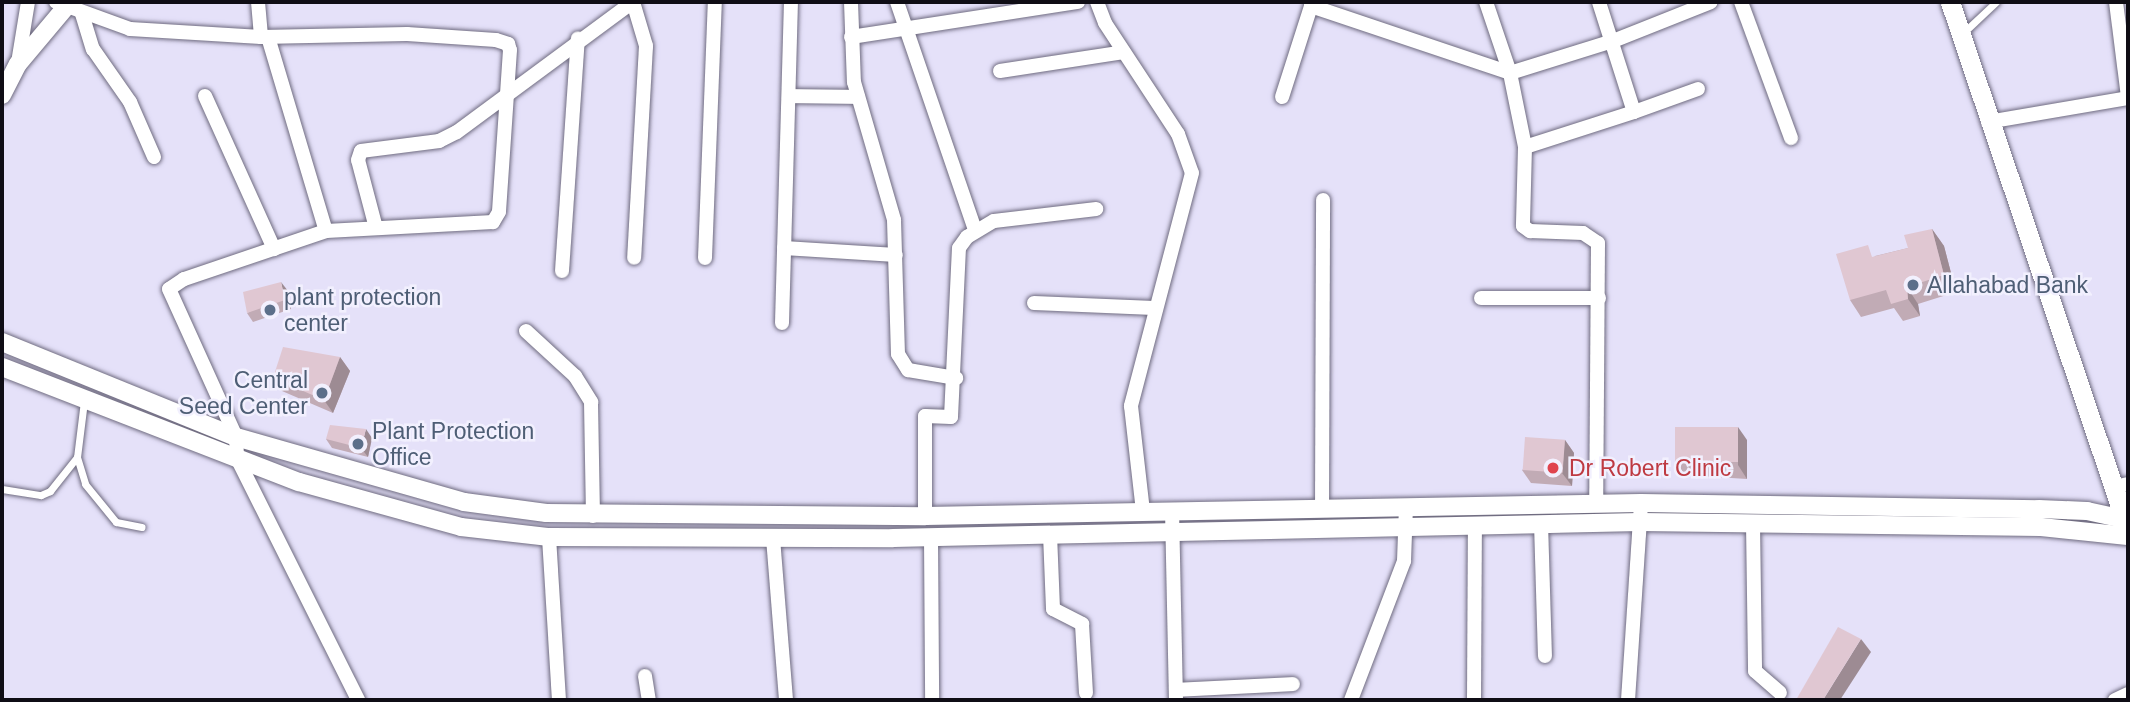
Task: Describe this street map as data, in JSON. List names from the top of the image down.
{
  "places": [
    "Allahabad Bank",
    "plant protection center",
    "Central Seed Center",
    "Plant Protection Office",
    "Dr Robert Clinic"
  ]
}
